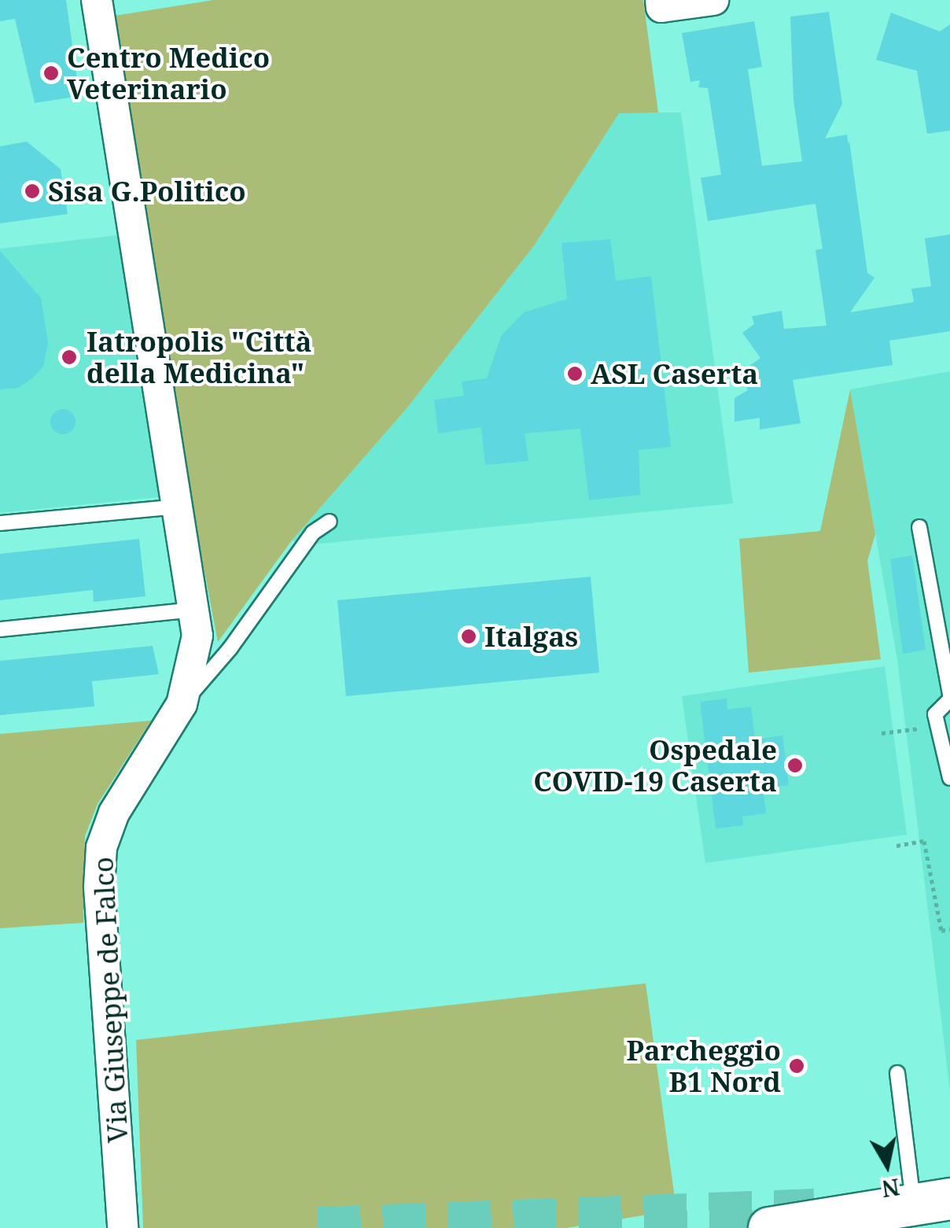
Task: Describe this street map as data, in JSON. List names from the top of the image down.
{
  "streets": {
    "street": ["Via Giuseppe de Falco"]
  },
  "places": [
    "Centro Medico Veterinario",
    "Sisa G.Politico",
    "Iatropolis \"Città della Medicina\"",
    "ASL Caserta",
    "Italgas",
    "Ospedale COVID-19 Caserta",
    "Parcheggio B1 Nord"
  ],
  "north": "bottom"
}
